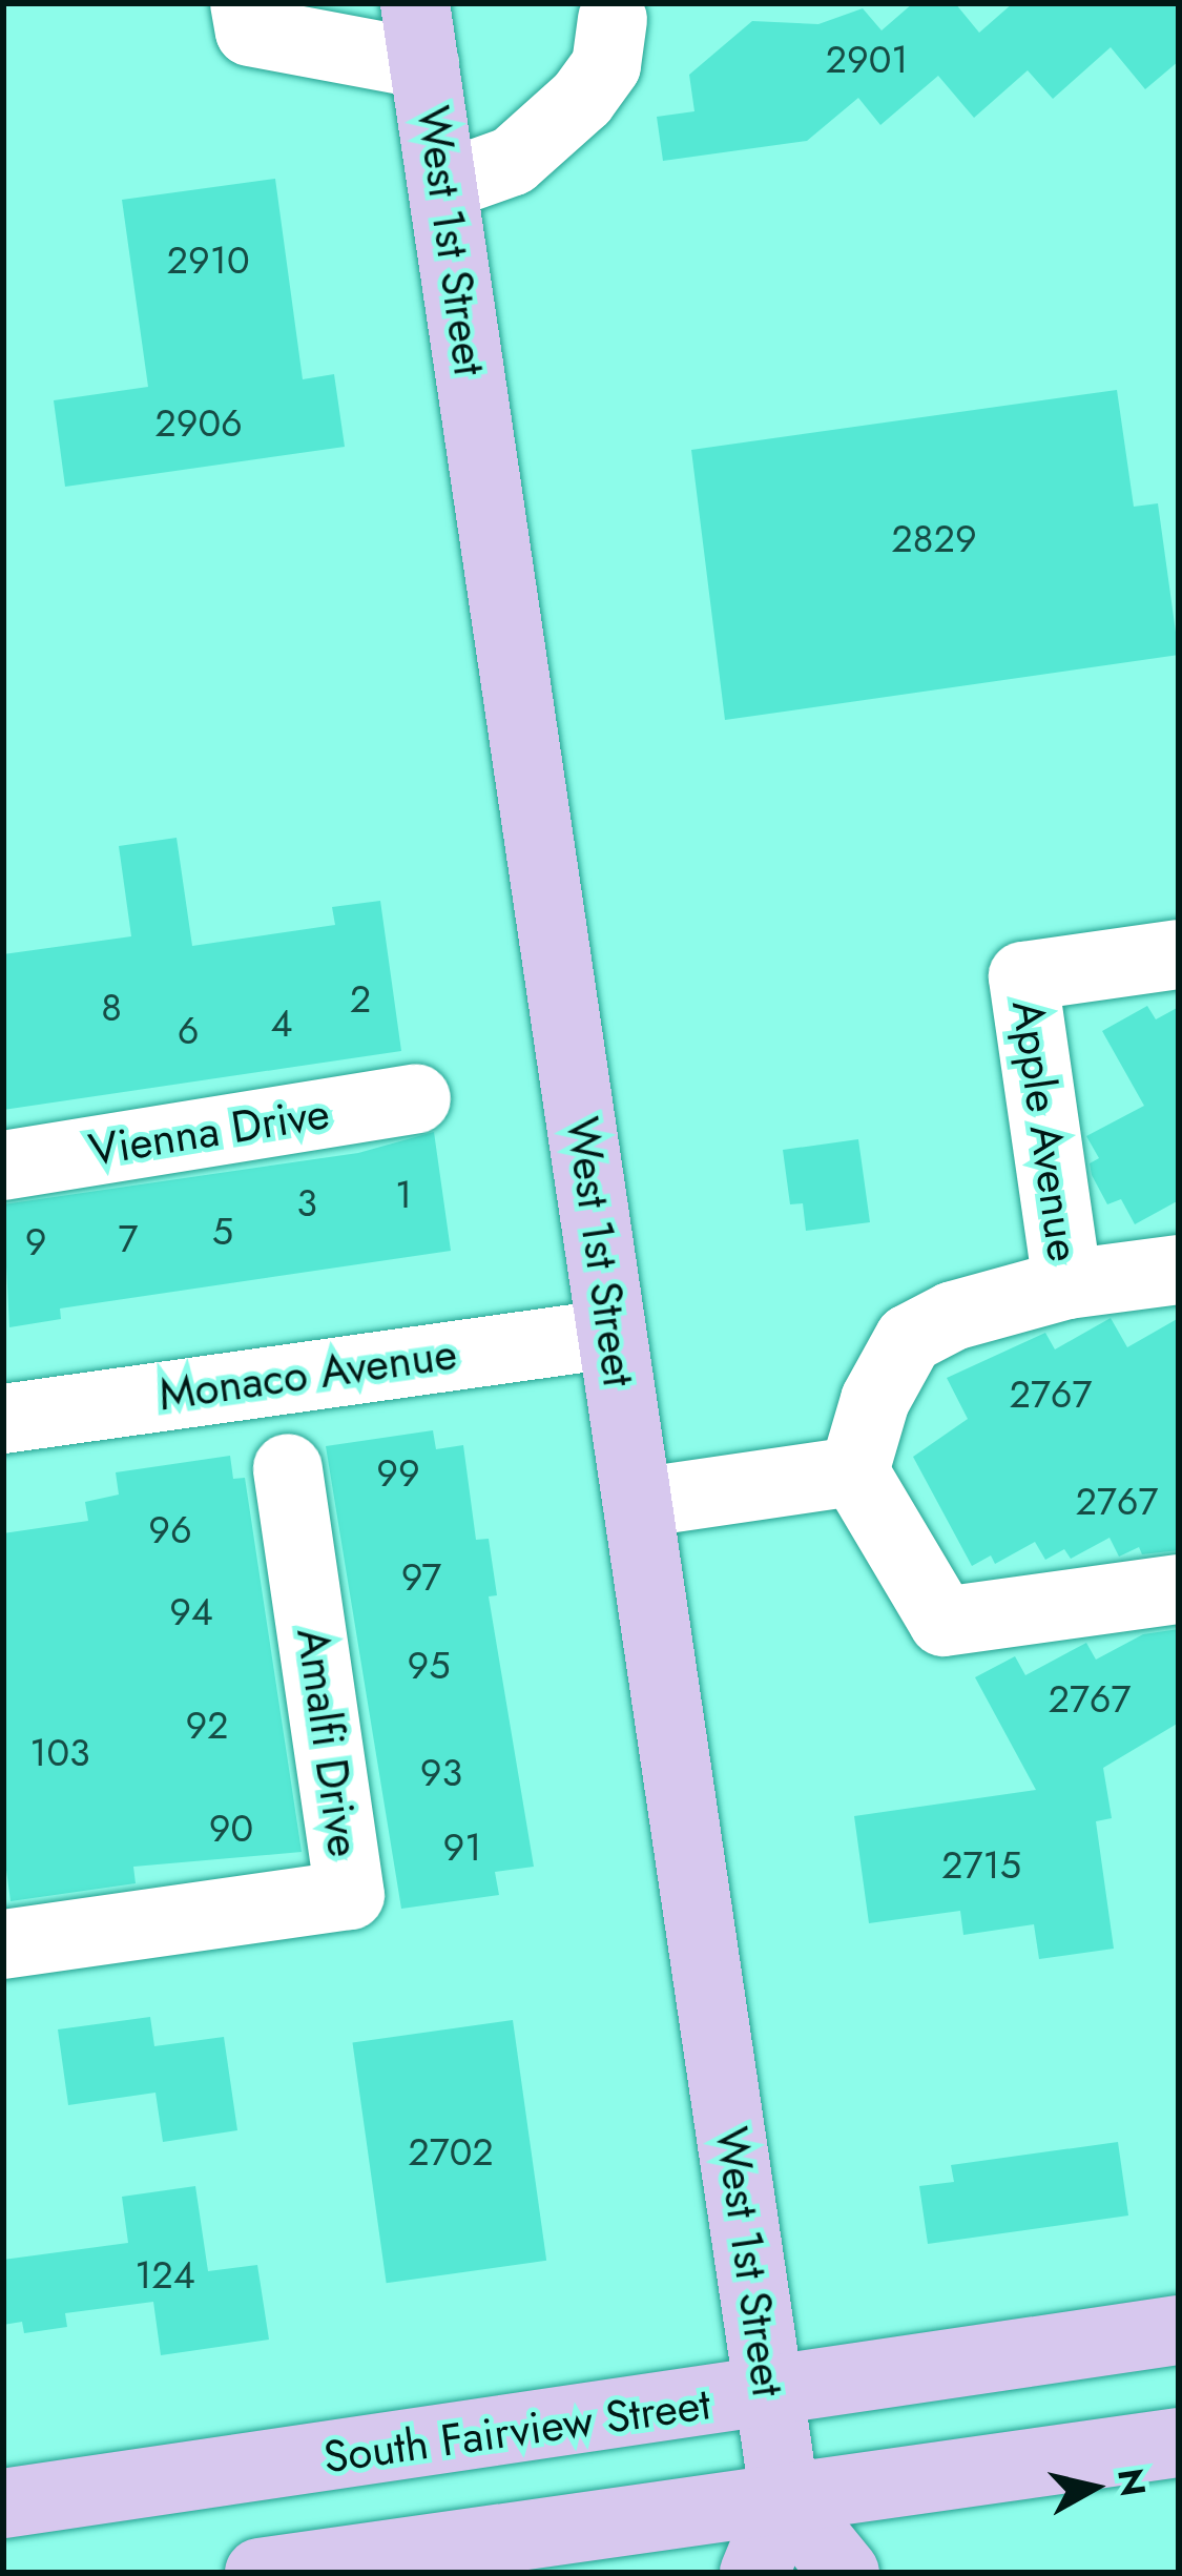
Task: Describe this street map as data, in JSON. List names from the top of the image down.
{
  "streets": {
    "main road": ["West 1st Street", "South Fairview Street"],
    "street": [
      "Apple Avenue",
      "Vienna Drive",
      "Monaco Avenue",
      "Amalfi Drive"
    ]
  },
  "crossings": [
    ["West 1st Street", "Monaco Avenue"],
    ["West 1st Street", "South Fairview Street"]
  ],
  "house_numbers": [
    "2901",
    "2910",
    "2906",
    "2829",
    "2",
    "8",
    "4",
    "6",
    "1",
    "3",
    "5",
    "7",
    "9",
    "2767",
    "99",
    "2767",
    "96",
    "97",
    "94",
    "95",
    "2767",
    "92",
    "103",
    "93",
    "90",
    "91",
    "2715",
    "2702",
    "124"
  ],
  "north": "right"
}
